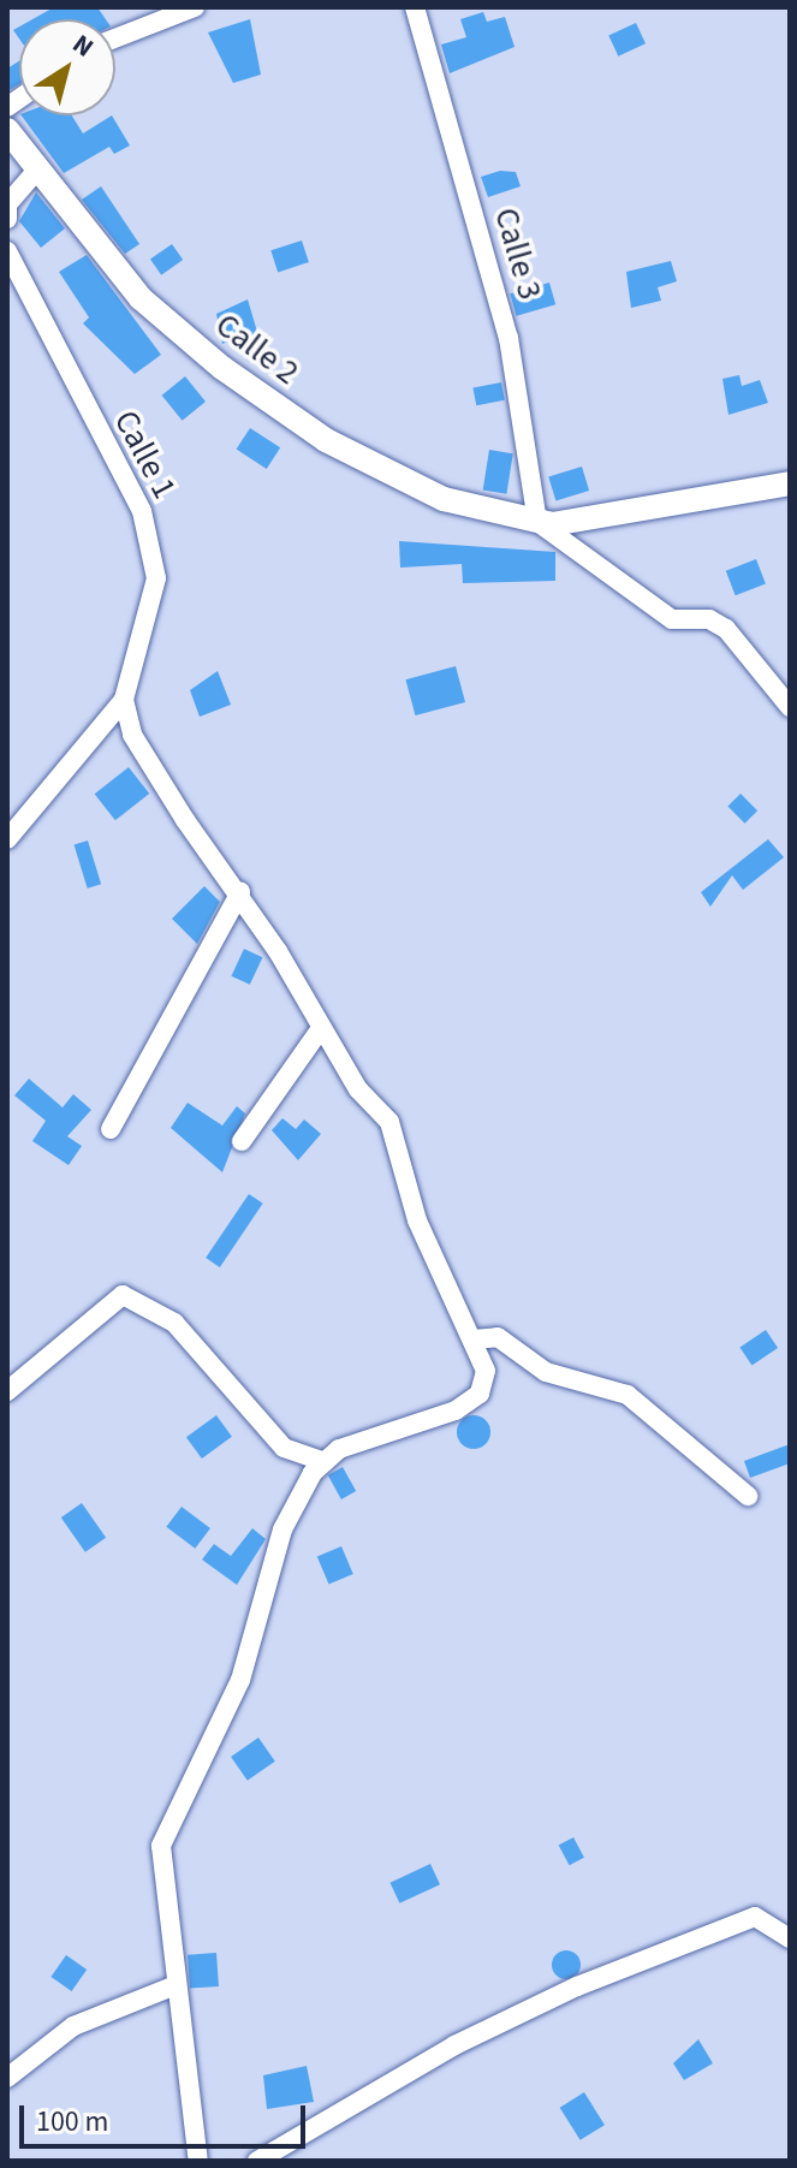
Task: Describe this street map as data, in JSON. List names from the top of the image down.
{
  "streets": {
    "main road": ["Calle 2"],
    "street": ["Calle 3", "Calle 1"]
  },
  "crossings": [
    ["Calle 3", "Calle 2"]
  ],
  "scale_bar": "100 m",
  "north": "top right"
}
